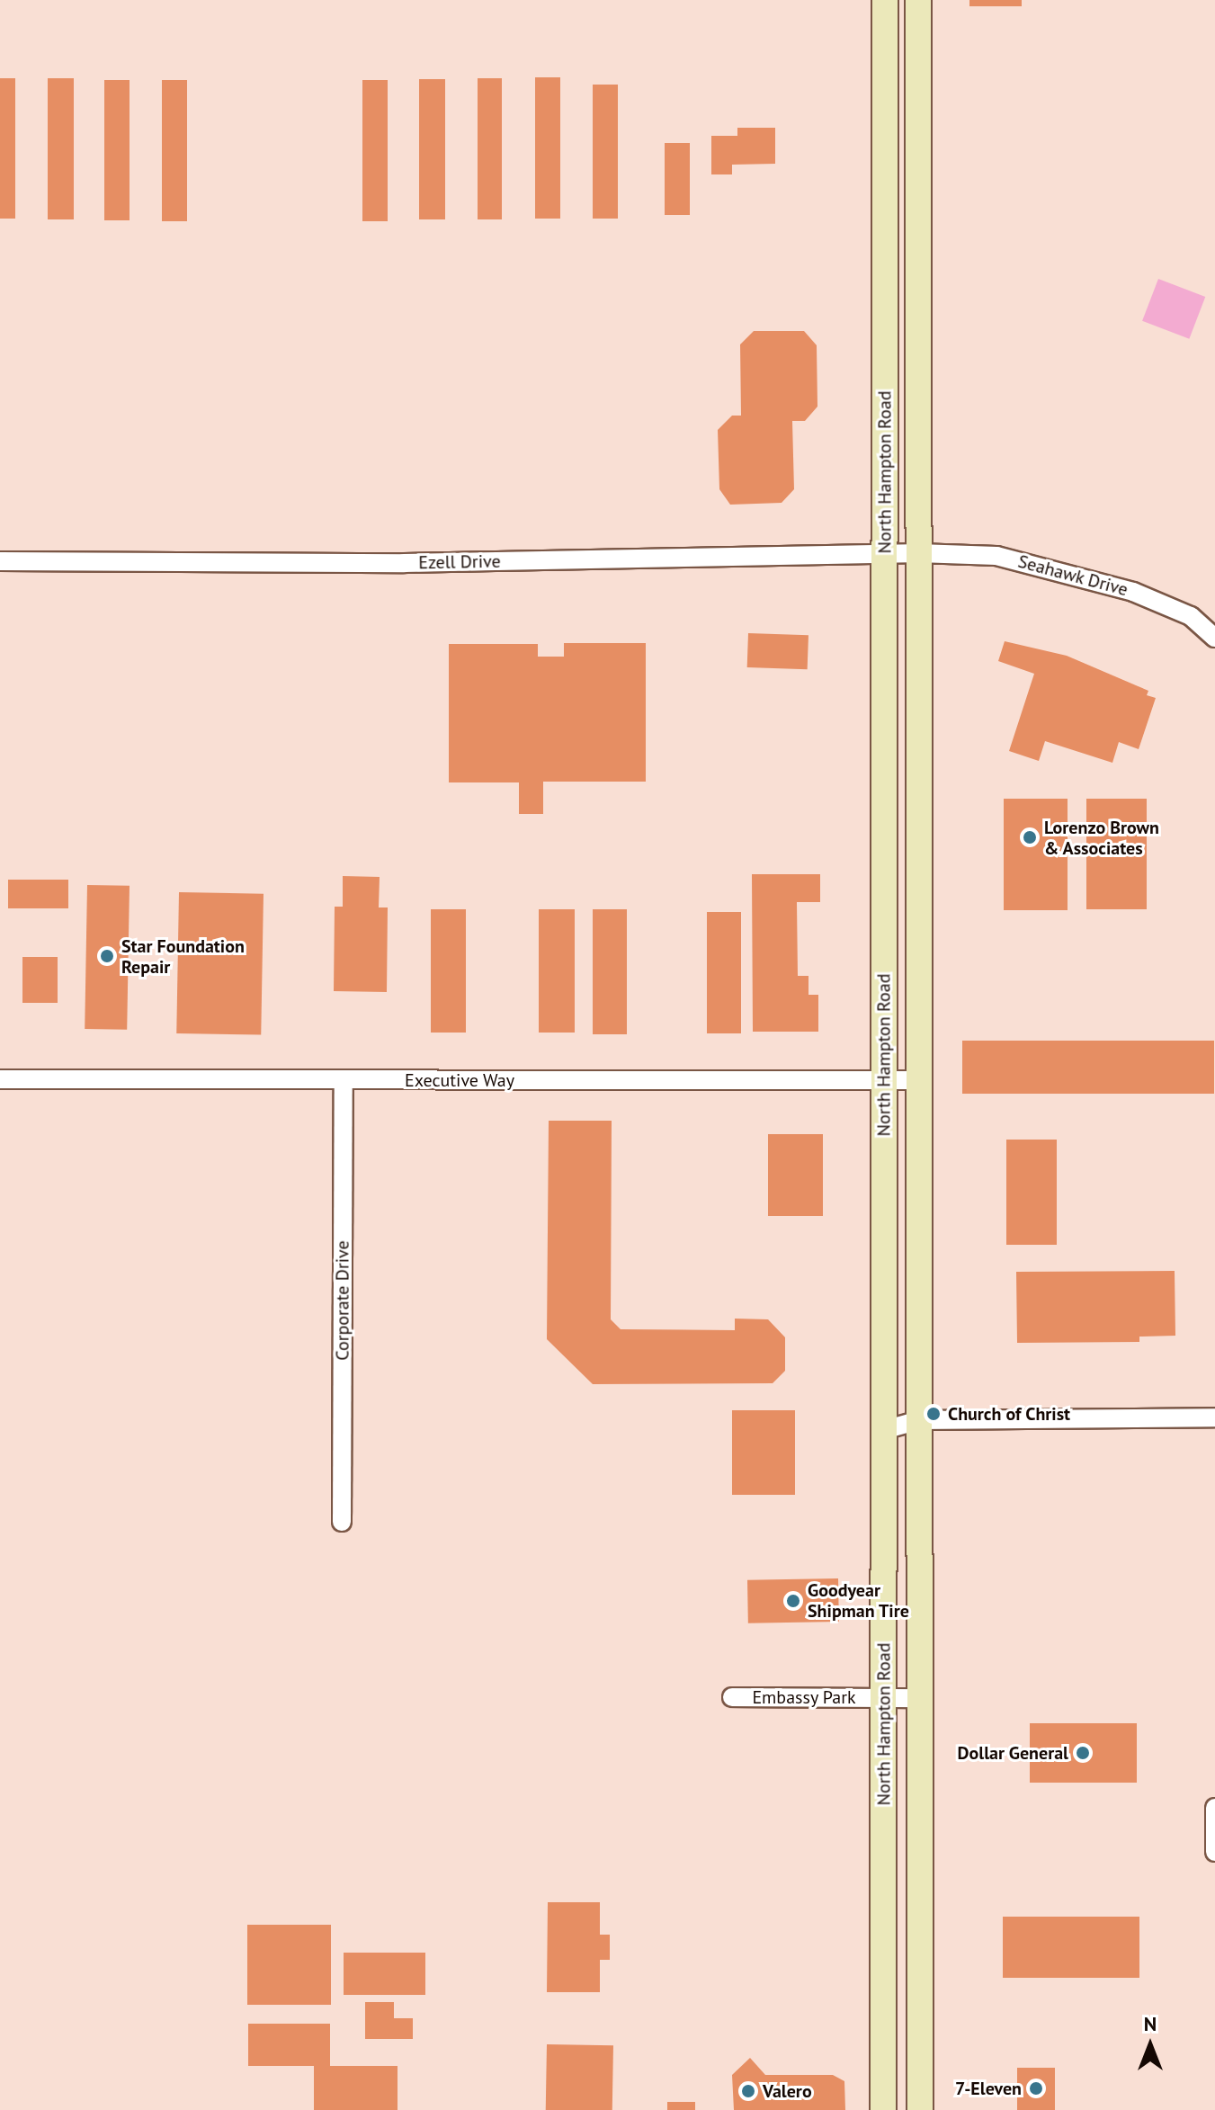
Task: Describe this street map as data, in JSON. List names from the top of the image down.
{
  "streets": {
    "main road": ["North Hampton Road"],
    "street": [
      "Ezell Drive",
      "Seahawk Drive",
      "Executive Way",
      "Corporate Drive",
      "Embassy Park"
    ]
  },
  "crossings": [
    ["North Hampton Road", "Ezell Drive"],
    ["North Hampton Road", "Seahawk Drive"],
    ["North Hampton Road", "Executive Way"],
    ["North Hampton Road", "Embassy Park"],
    ["Ezell Drive", "Seahawk Drive"],
    ["Executive Way", "Corporate Drive"]
  ],
  "places": [
    "Lorenzo Brown & Associates",
    "Star Foundation Repair",
    "Church of Christ",
    "Goodyear Shipman Tire",
    "Dollar General",
    "7-Eleven",
    "Valero"
  ],
  "north": "top"
}
